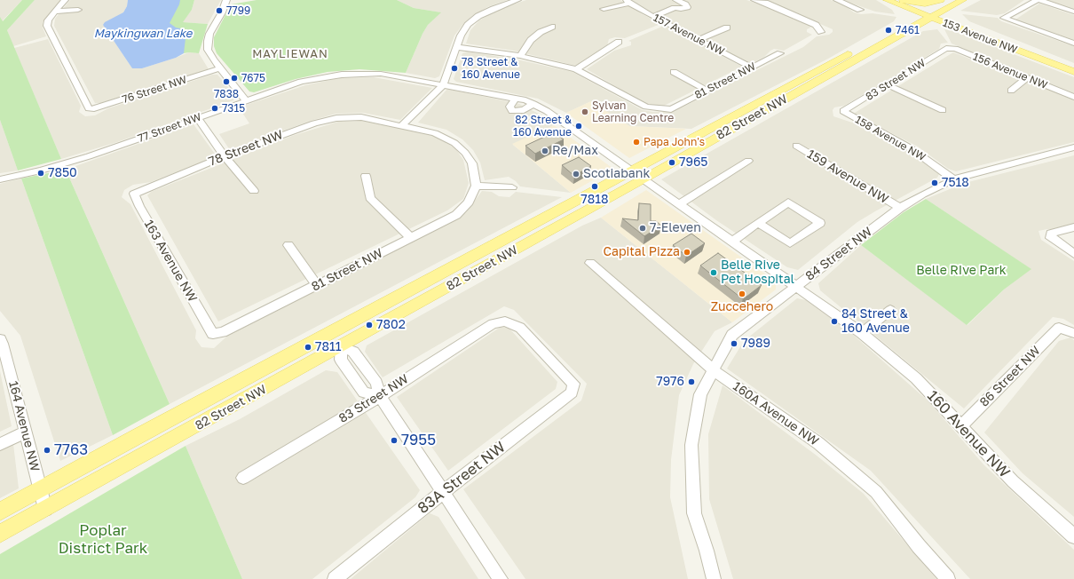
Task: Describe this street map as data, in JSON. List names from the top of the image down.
{
  "streets": {
    "main road": ["153 Avenue NW", "82 Street NW"],
    "street": [
      "157 Avenue NW",
      "156 Avenue NW",
      "83 Street NW",
      "81 Street NW",
      "76 Street NW",
      "77 Street NW",
      "158 Avenue NW",
      "78 Street NW",
      "159 Avenue NW",
      "84 Street NW",
      "163 Avenue NW",
      "86 Street NW",
      "160A Avenue NW",
      "164 Avenue NW",
      "160 Avenue NW",
      "83A Street NW"
    ]
  },
  "crossings": [
    ["157 Avenue NW", "81 Street NW"],
    ["153 Avenue NW", "82 Street NW"],
    ["156 Avenue NW", "83 Street NW"],
    ["83 Street NW", "158 Avenue NW"],
    ["83 Street NW", "83A Street NW"],
    ["81 Street NW", "78 Street NW"],
    ["81 Street NW", "163 Avenue NW"],
    ["82 Street NW", "164 Avenue NW"],
    ["82 Street NW", "160 Avenue NW"],
    ["77 Street NW", "160 Avenue NW"],
    ["158 Avenue NW", "84 Street NW"],
    ["78 Street NW", "163 Avenue NW"],
    ["159 Avenue NW", "84 Street NW"],
    ["84 Street NW", "160A Avenue NW"],
    ["84 Street NW", "160 Avenue NW"],
    ["86 Street NW", "160 Avenue NW"]
  ],
  "districts": ["MAYLIEWAN"],
  "water": ["Maykingwan Lake"],
  "parks": ["Belle RIve Park", "Poplar District Park"],
  "places": [
    "7799",
    "7461",
    "78 Street & 160 Avenue",
    "7675",
    "7838",
    "7315",
    "Sylvan Learning Centre",
    "82 Street & 160 Avenue",
    "Papa John's",
    "Re/Max",
    "7965",
    "7850",
    "Scotiabank",
    "7518",
    "7818",
    "7-Eleven",
    "Capital Pizza",
    "Belle Rive Pet Hospital",
    "Zuccehero",
    "84 Street & 160 Avenue",
    "7802",
    "7989",
    "7811",
    "7976",
    "7955",
    "7763"
  ]
}
